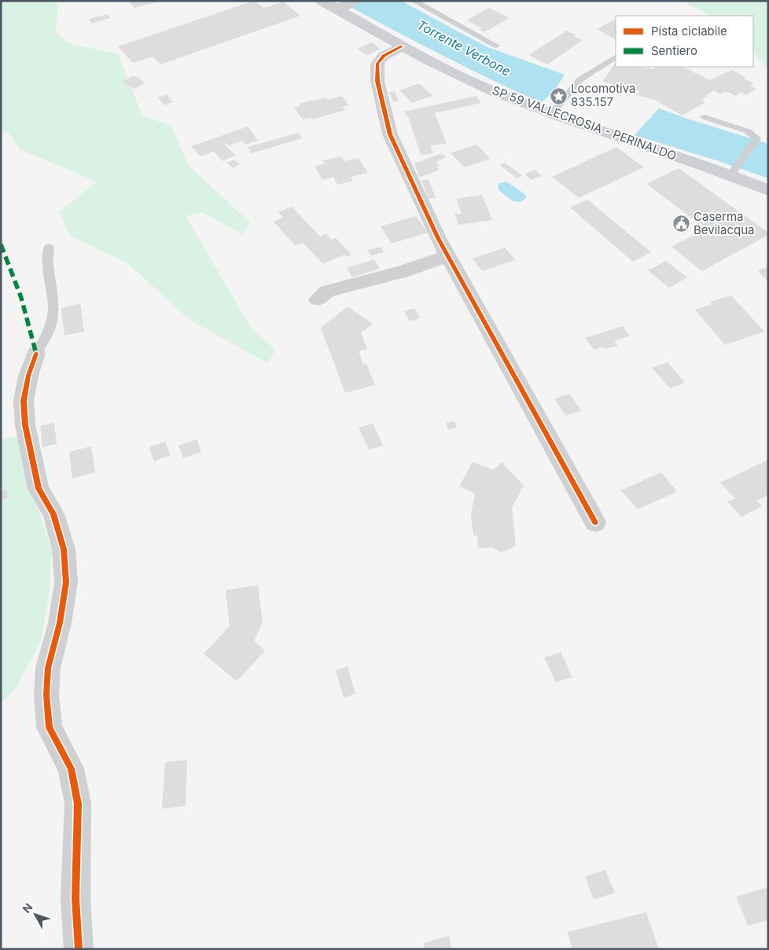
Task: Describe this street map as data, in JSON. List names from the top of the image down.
{
  "streets": {
    "main road": ["SP 59 VALLECROSIA - PERINALDO"]
  },
  "water": ["Torrente Verbone"],
  "places": {
    "place": ["Locomotiva 835.157"],
    "public building": ["Caserma Bevilacqua"]
  },
  "legend": ["Pista ciclabile", "Sentiero"],
  "north": "top left"
}
